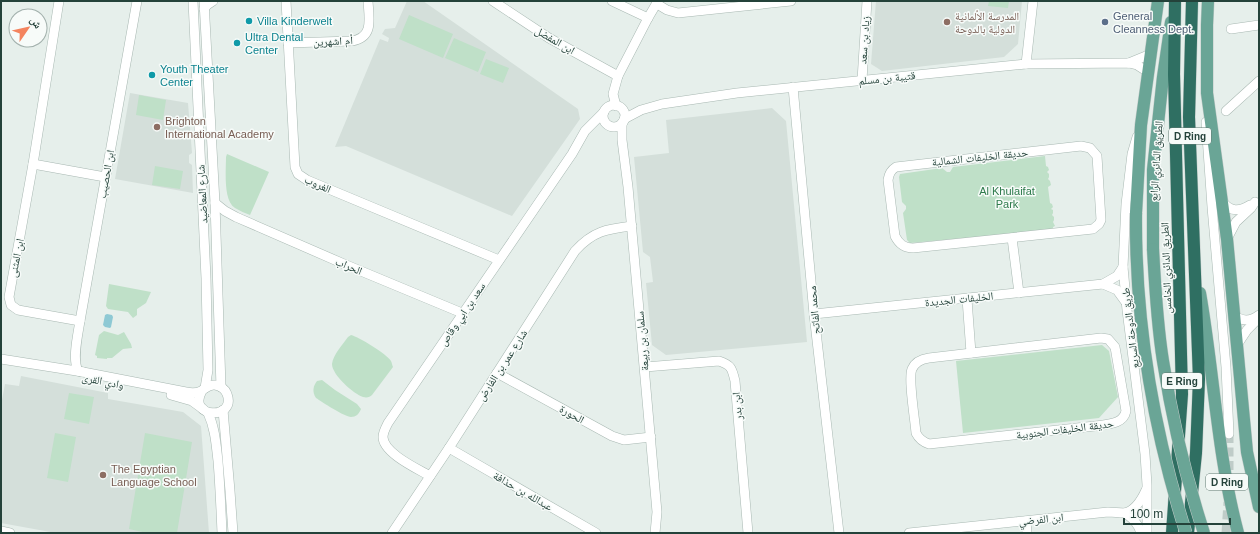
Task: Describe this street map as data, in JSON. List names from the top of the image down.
{
  "streets": {
    "highway": ["D Ring", "الطريق الدائري الخامس", "E Ring"],
    "main road": ["الطريق الدائري الرابع"],
    "street": [
      "ابن المفضل",
      "زياد بن سعد",
      "أم اشهرين",
      "قتيبة بن مسلم",
      "حديقة الخليفات الشمالية",
      "ابن الحصيب",
      "الغروب",
      "شارع المعاضيد",
      "ابن المثنى",
      "الحراب",
      "الخليفات الجديدة",
      "محمد الفاتح",
      "سعد بن ابي وقاص",
      "طريق الدوحة السريع",
      "سلمان بن ربيعة",
      "شارع عمر بن الفارض",
      "وادي القرى",
      "ابن بدر",
      "الحورة",
      "حديقة الخليفات الجنوبية",
      "عبدالله بن حذافة",
      "ابن الفرضي"
    ]
  },
  "crossings": [
    ["زياد بن سعد", "قتيبة بن مسلم"],
    ["أم اشهرين", "الغروب"],
    ["قتيبة بن مسلم", "الطريق الدائري الرابع"],
    ["قتيبة بن مسلم", "محمد الفاتح"],
    ["قتيبة بن مسلم", "سعد بن ابي وقاص"],
    ["قتيبة بن مسلم", "سلمان بن ربيعة"],
    ["D Ring", "E Ring"],
    ["الطريق الدائري الرابع", "الطريق الدائري الخامس"],
    ["الطريق الدائري الرابع", "طريق الدوحة السريع"],
    ["الطريق الدائري الرابع", "E Ring"],
    ["ابن الحصيب", "ابن المثنى"],
    ["ابن الحصيب", "وادي القرى"],
    ["الغروب", "سعد بن ابي وقاص"],
    ["شارع المعاضيد", "الحراب"],
    ["شارع المعاضيد", "وادي القرى"],
    ["الحراب", "سعد بن ابي وقاص"],
    ["الخليفات الجديدة", "محمد الفاتح"],
    ["الخليفات الجديدة", "طريق الدوحة السريع"],
    ["سعد بن ابي وقاص", "سلمان بن ربيعة"],
    ["سعد بن ابي وقاص", "شارع عمر بن الفارض"],
    ["سلمان بن ربيعة", "شارع عمر بن الفارض"],
    ["سلمان بن ربيعة", "ابن بدر"],
    ["سلمان بن ربيعة", "الحورة"],
    ["شارع عمر بن الفارض", "الحورة"],
    ["شارع عمر بن الفارض", "عبدالله بن حذافة"]
  ],
  "parks": ["Al Khulaifat Park"],
  "places": [
    "Villa Kinderwelt",
    "المدرسة الألمانية الدولية بالدوحة",
    "General Cleanness Dept.",
    "Ultra Dental Center",
    "Youth Theater Center",
    "Brighton International Academy",
    "The Egyptian Language School"
  ],
  "scale_bar": "100 m",
  "north": "top right"
}
